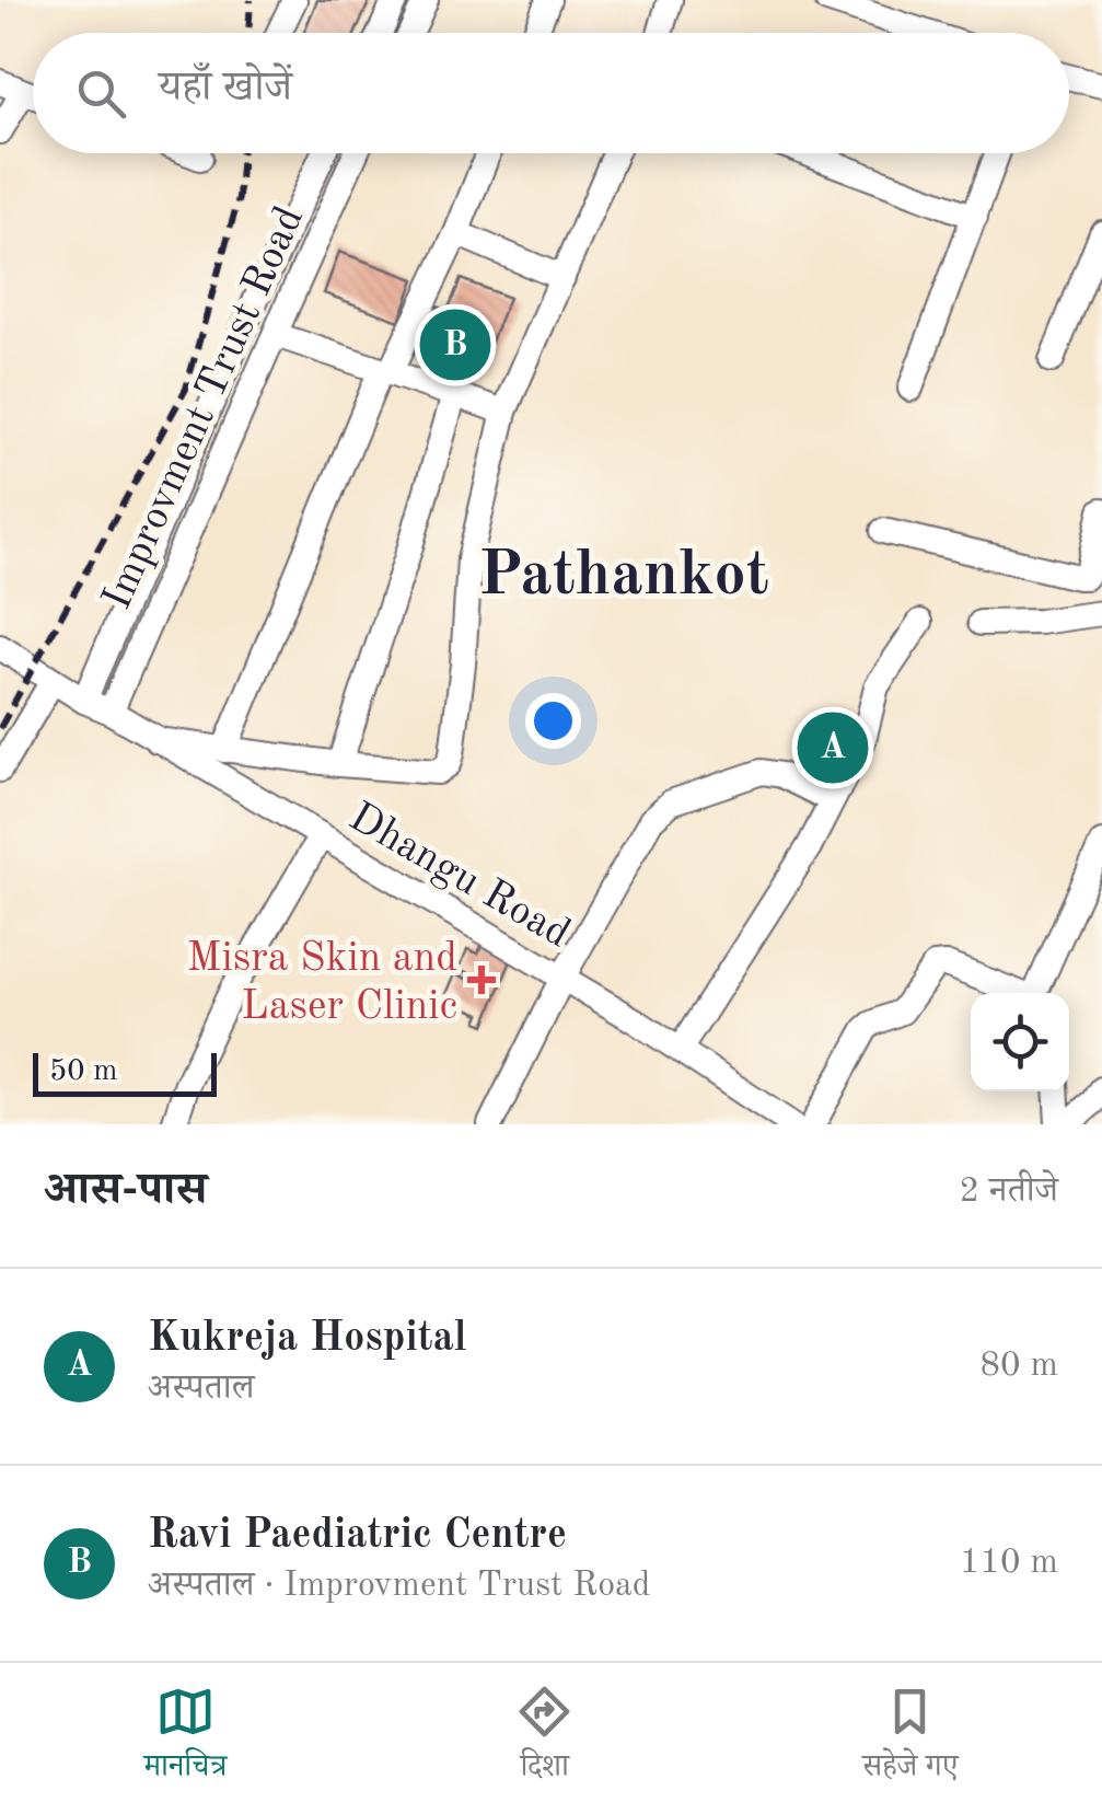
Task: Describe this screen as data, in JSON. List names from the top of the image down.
{
  "streets": {
    "street": ["Improvment Trust Road", "Dhangu Road"]
  },
  "crossings": [
    ["Improvment Trust Road", "Dhangu Road"]
  ],
  "districts": ["Pathankot"],
  "places": {
    "health": ["Misra Skin and Laser Clinic"]
  },
  "scale_bar": "50 m",
  "page": {
    "search": "यहाँ खोजें",
    "pins": ["B", "A"],
    "scale": "50 m",
    "heading": ["आस-पास", "2 नतीजे"],
    "list": [
      {
        "mark": "A",
        "name": "Kukreja Hospital",
        "note": "अस्पताल",
        "value": "80 m"
      },
      {
        "mark": "B",
        "name": "Ravi Paediatric Centre",
        "note": "अस्पताल · Improvment Trust Road",
        "value": "110 m"
      }
    ],
    "nav": ["मानचित्र", "दिशा", "सहेजे गए"]
  }
}
